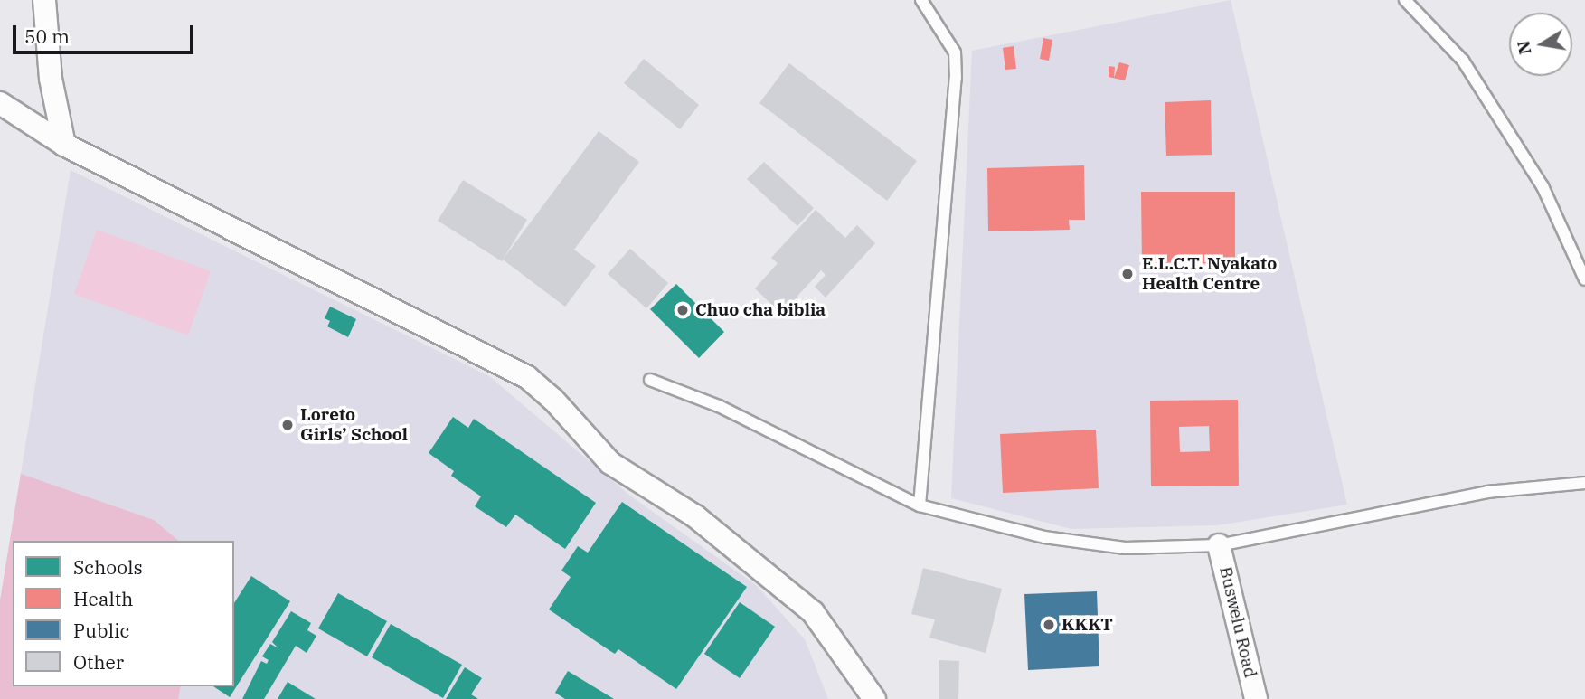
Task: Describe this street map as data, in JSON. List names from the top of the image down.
{
  "streets": {
    "street": ["Buswelu Road"]
  },
  "places": [
    "E.L.C.T. Nyakato Health Centre",
    "Chuo cha biblia",
    "Loreto Girls’ School",
    "KKKT"
  ],
  "legend": [
    "Schools",
    "Health",
    "Public",
    "Other"
  ],
  "scale_bar": "50 m",
  "north": "left"
}
